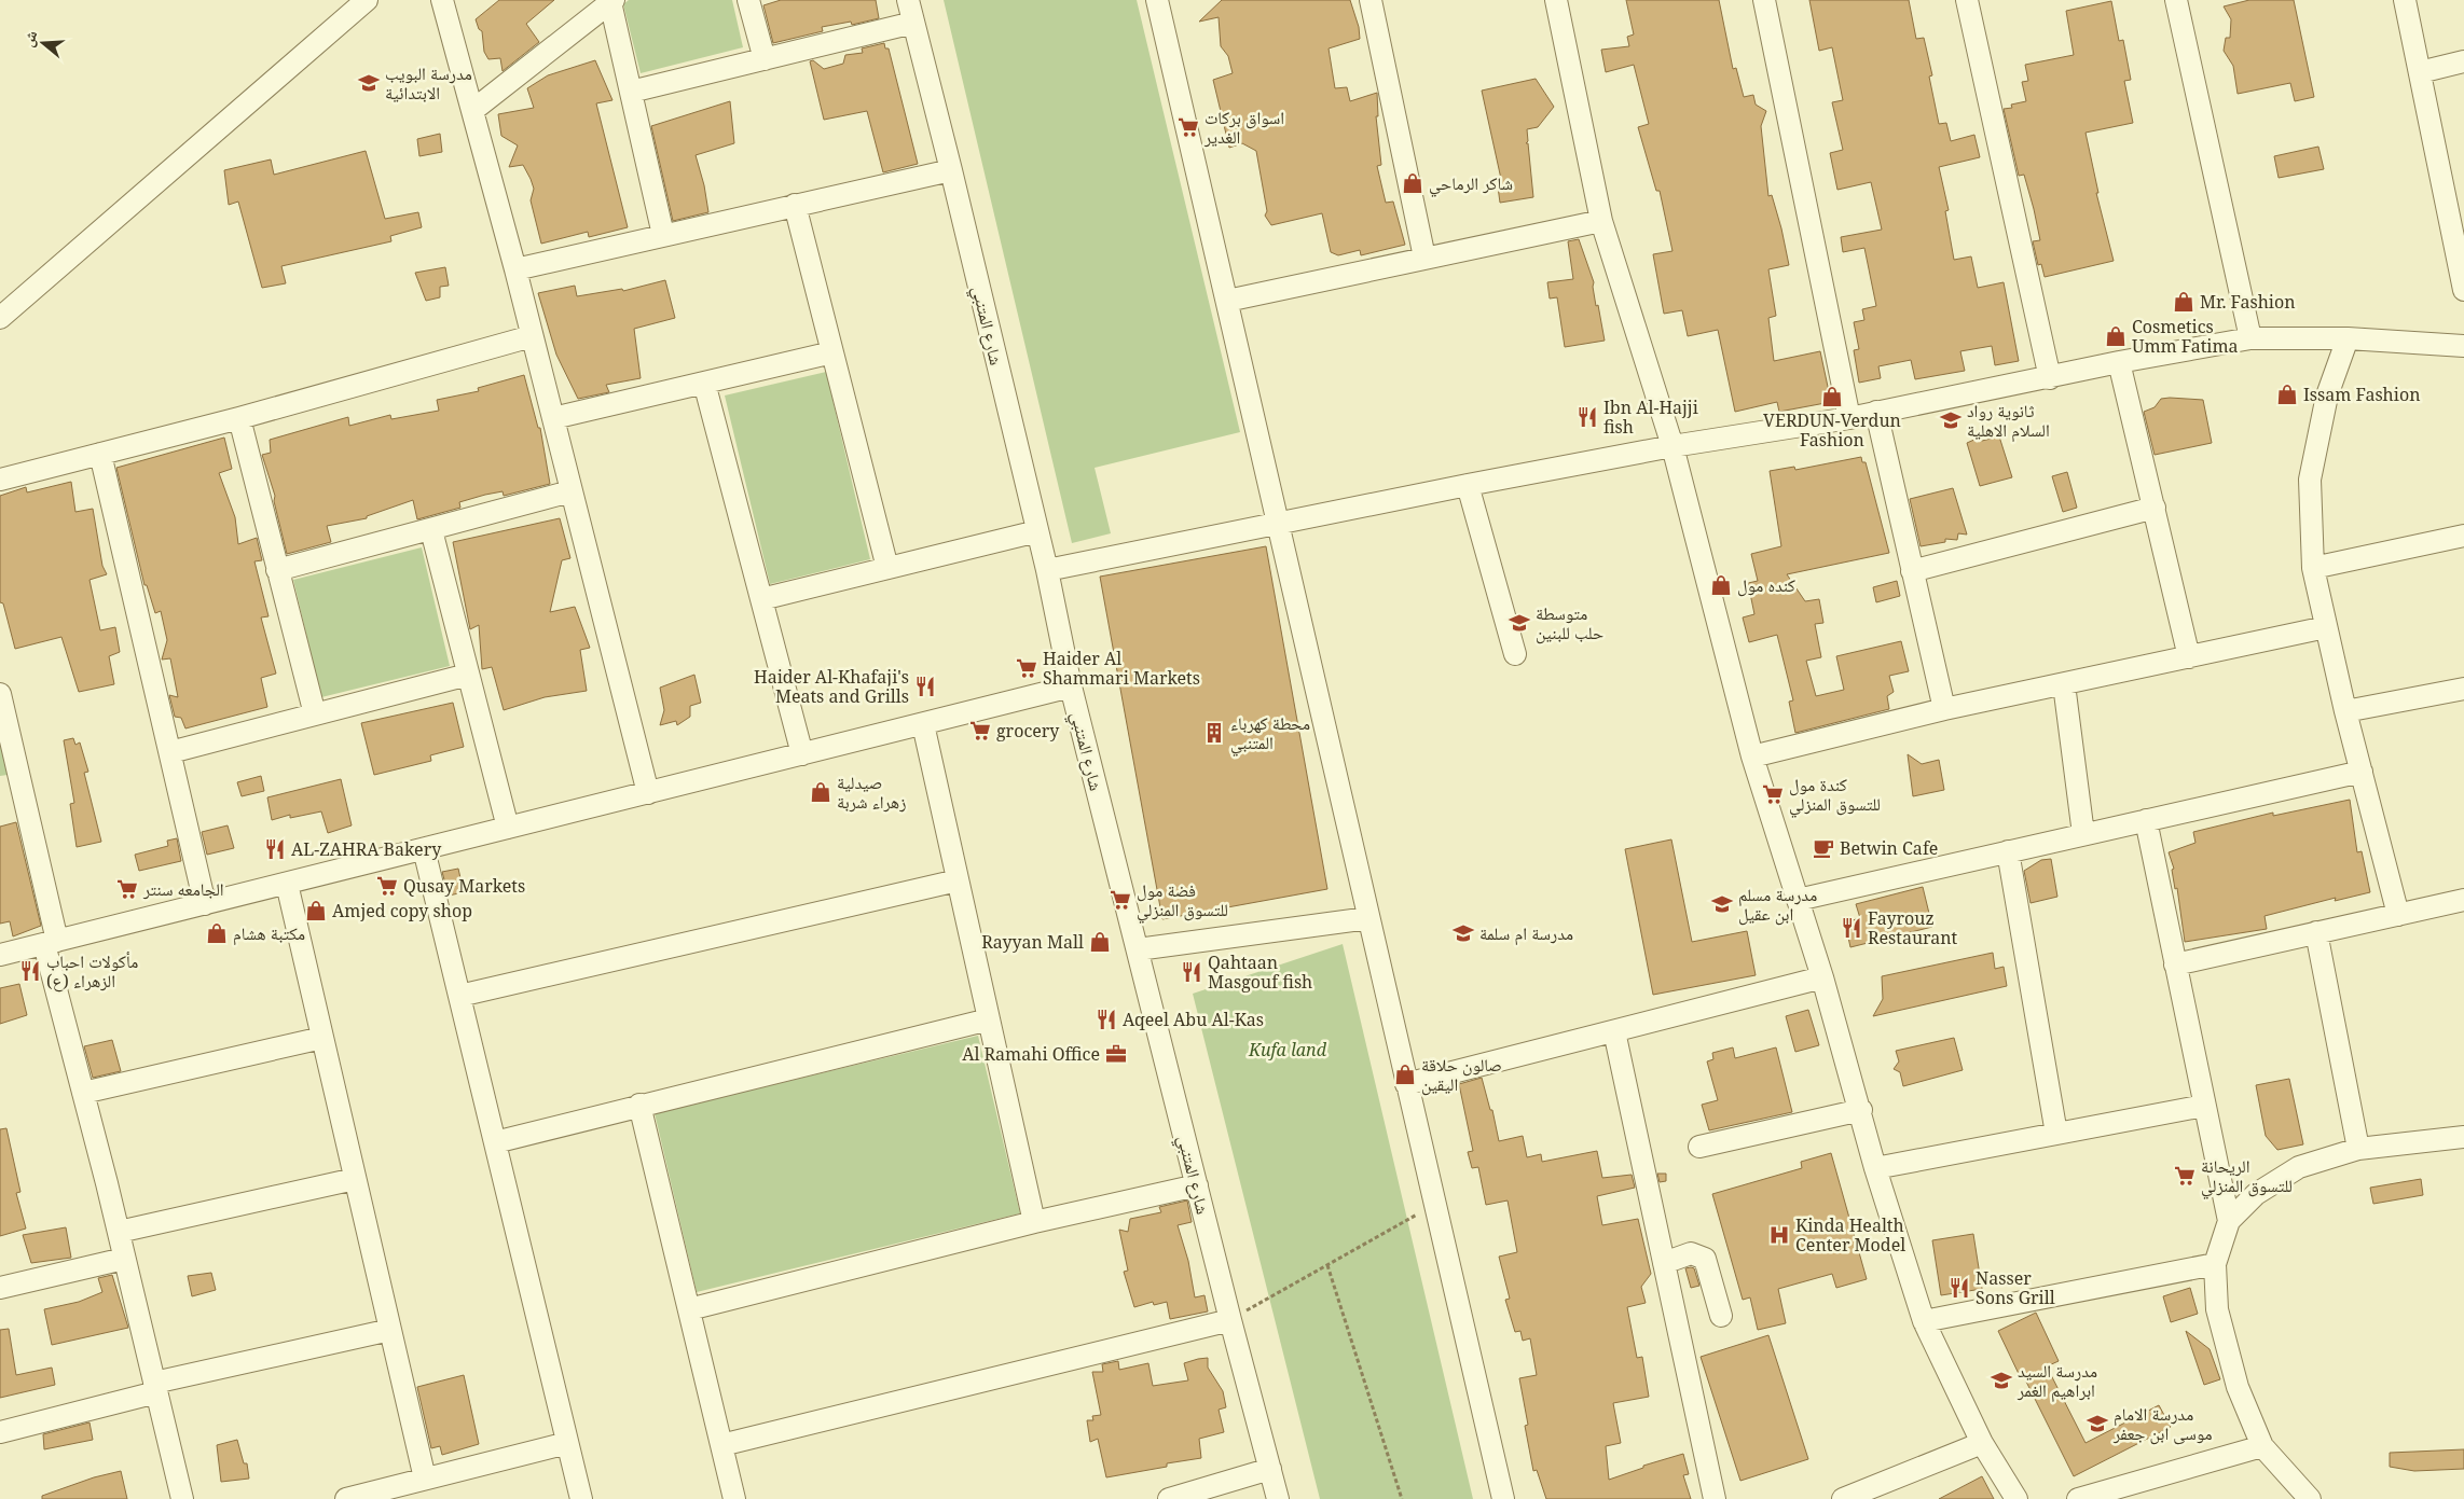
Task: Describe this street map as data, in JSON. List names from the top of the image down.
{
  "streets": {
    "street": ["شارع المتنبي"]
  },
  "parks": ["Kufa land"],
  "places": {
    "school or university": [
      "مدرسة البويب الابتدائية",
      "ثانوية رواد السلام الاهلية",
      "متوسطة حلب للبنين",
      "مدرسة مسلم ابن عقيل",
      "مدرسة ام سلمة",
      "مدرسة السيد ابراهيم الغمر",
      "مدرسة الامام موسى ابن جعفر"
    ],
    "supermarket": [
      "اسواق بركات الغدير",
      "Haider Al Shammari Markets",
      "grocery",
      "كندة مول للتسوق المنزلي",
      "Qusay Markets",
      "الجامعه سنتر",
      "فضة مول للتسوق المنزلي",
      "الريحانة للتسوق المنزلي"
    ],
    "shop": [
      "شاكر الرماحي",
      "Mr. Fashion",
      "Cosmetics Umm Fatima",
      "Issam Fashion",
      "VERDUN-Verdun Fashion",
      "كنده مول",
      "صيدلية زهراء شربة",
      "Amjed copy shop",
      "مكتبة هشام",
      "Rayyan Mall",
      "صالون حلاقة اليقين"
    ],
    "restaurant": [
      "Ibn Al-Hajji fish",
      "Haider Al-Khafaji's Meats and Grills",
      "AL-ZAHRA Bakery",
      "Fayrouz Restaurant",
      "مأكولات احباب الزهراء (ع)",
      "Qahtaan Masgouf fish",
      "Aqeel Abu Al-Kas",
      "Nasser Sons Grill"
    ],
    "building": ["محطة كهرباء المتنبي"],
    "cafe": ["Betwin Cafe"],
    "office": ["Al Ramahi Office"],
    "hospital": ["Kinda Health Center Model"]
  },
  "north": "left"
}
